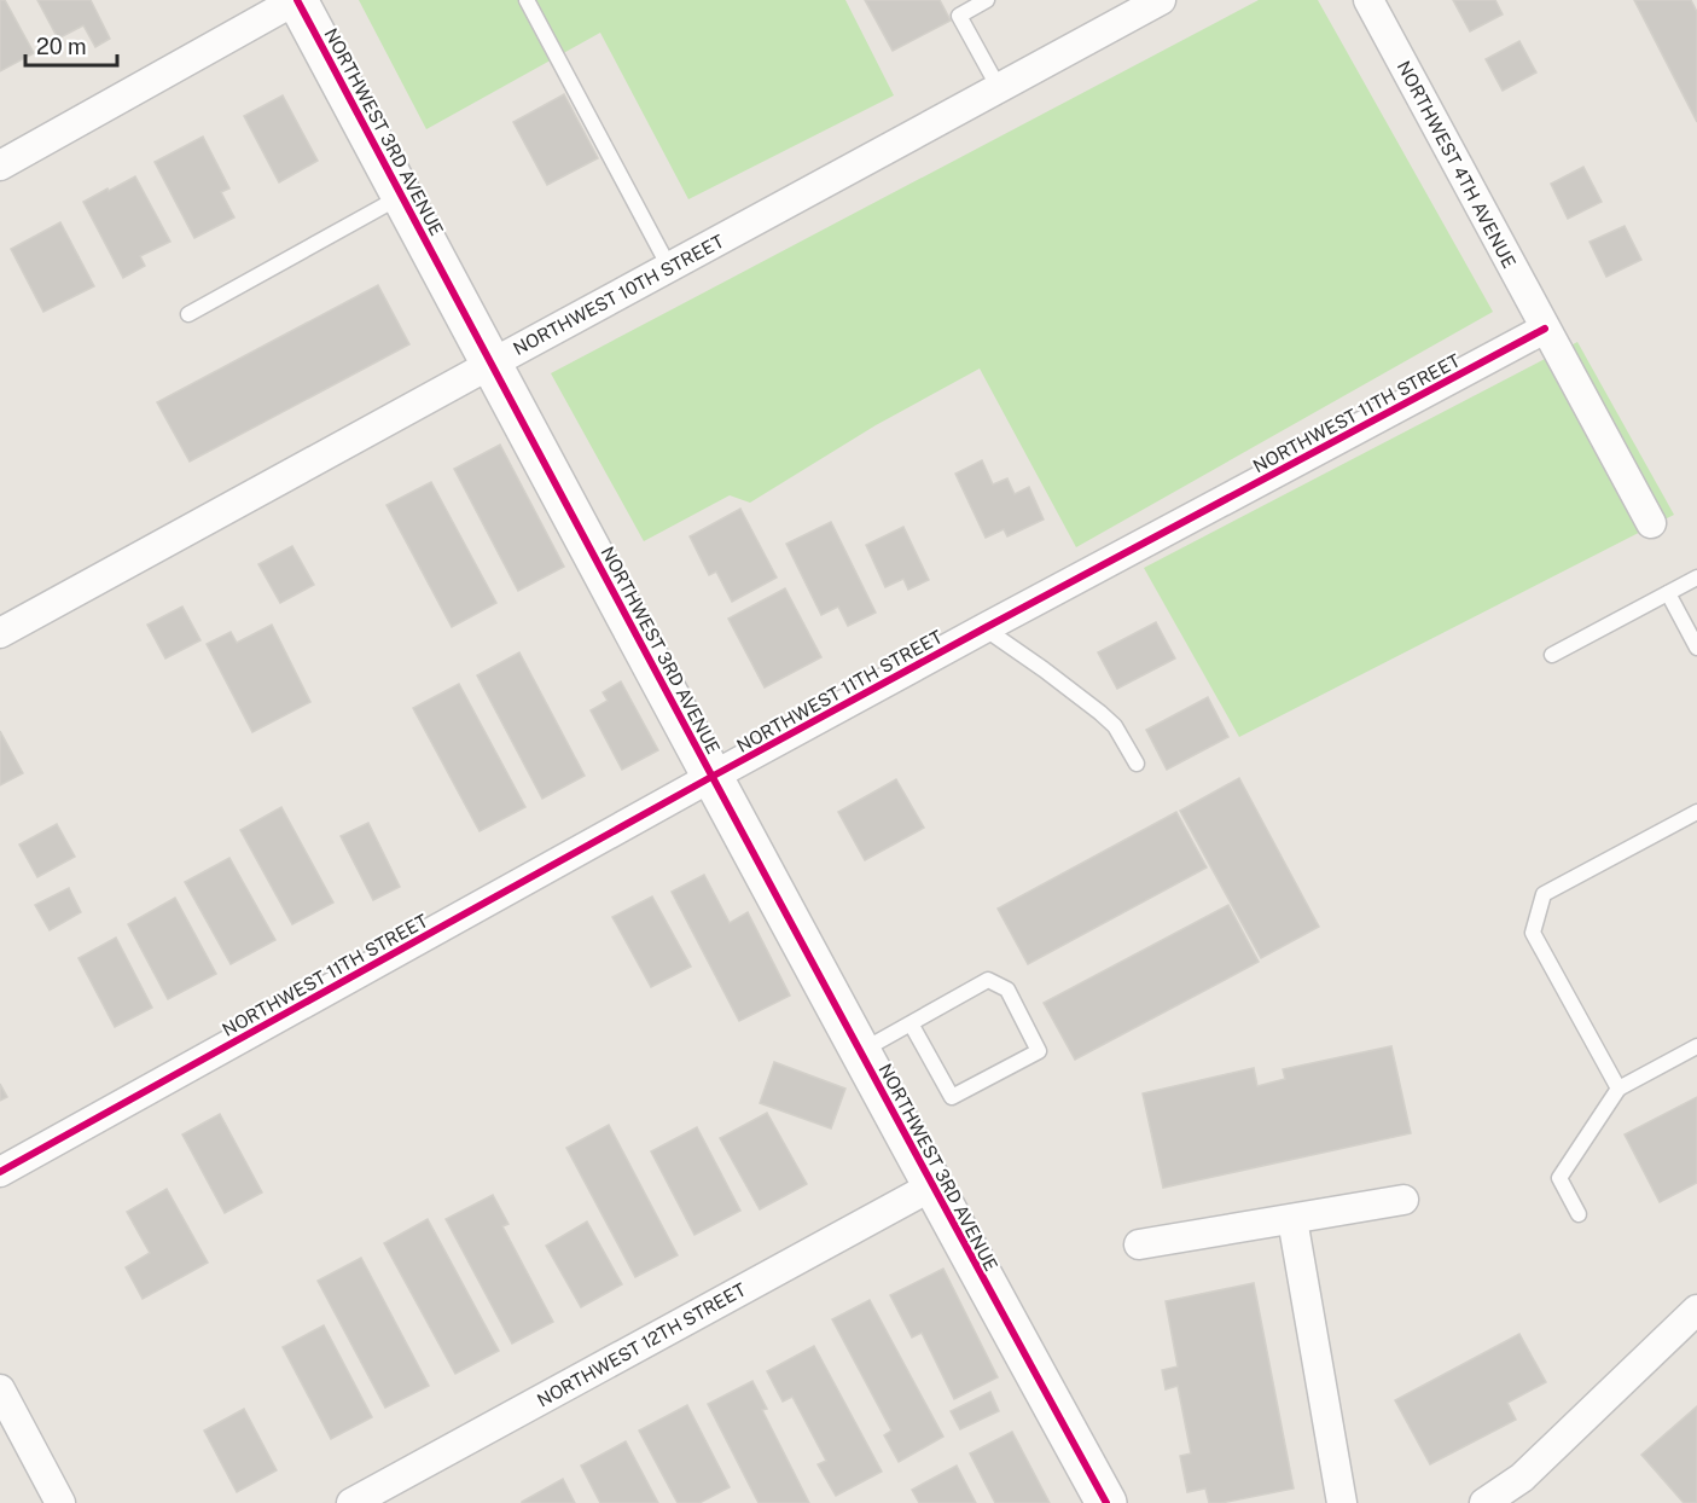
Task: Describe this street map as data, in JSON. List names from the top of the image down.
{
  "streets": {
    "street": [
      "NORTHWEST 3RD AVENUE",
      "NORTHWEST 4TH AVENUE",
      "NORTHWEST 10TH STREET",
      "NORTHWEST 11TH STREET",
      "NORTHWEST 12TH STREET"
    ]
  },
  "crossings": [
    ["NORTHWEST 3RD AVENUE", "NORTHWEST 10TH STREET"],
    ["NORTHWEST 3RD AVENUE", "NORTHWEST 11TH STREET"],
    ["NORTHWEST 3RD AVENUE", "NORTHWEST 12TH STREET"],
    ["NORTHWEST 4TH AVENUE", "NORTHWEST 11TH STREET"]
  ],
  "scale_bar": "20 m"
}
